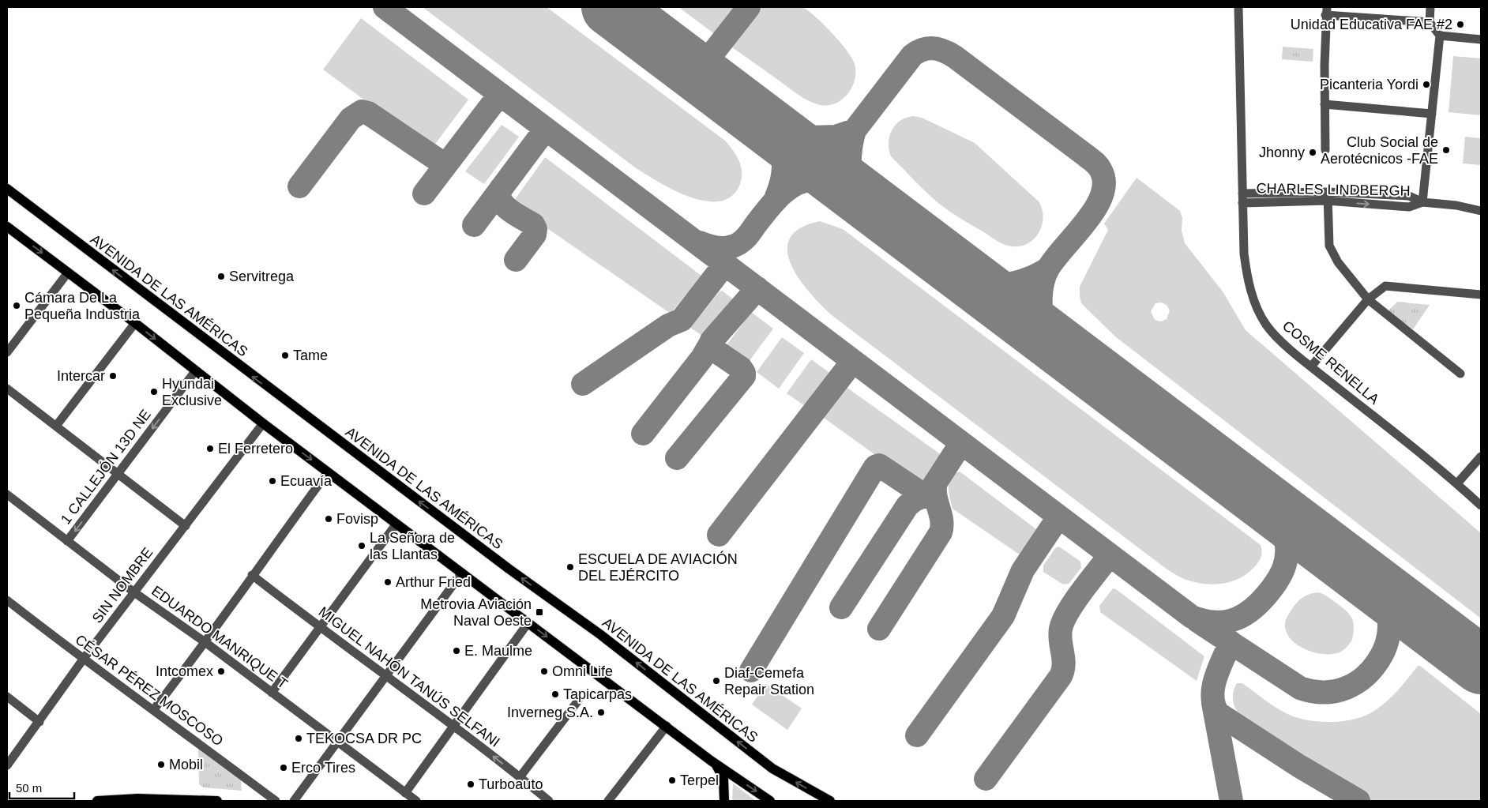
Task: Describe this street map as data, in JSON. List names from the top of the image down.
{
  "streets": {
    "main road": ["AVENIDA DE LAS AMÉRICAS"],
    "street": [
      "CHARLES LINDBERGH",
      "COSME RENELLA",
      "1 CALLEJÓN 13D NE",
      "SIN NOMBRE",
      "EDUARDO MANRIQUE T",
      "MIGUEL NAHÓN TANÚS SELFANI",
      "CÉSAR PÉREZ MOSCOSO"
    ]
  },
  "crossings": [
    ["CHARLES LINDBERGH", "COSME RENELLA"],
    ["1 CALLEJÓN 13D NE", "EDUARDO MANRIQUE T"],
    ["SIN NOMBRE", "EDUARDO MANRIQUE T"],
    ["SIN NOMBRE", "CÉSAR PÉREZ MOSCOSO"]
  ],
  "places": {
    "other": [
      "Unidad Educativa FAE #2",
      "Picanteria Yordi",
      "Club Social de Aerotécnicos -FAE",
      "Jhonny",
      "Servitrega",
      "Cámara De La Pequeña Industria",
      "Tame",
      "Intercar",
      "Hyundai Exclusive",
      "El Ferretero",
      "Ecuavía",
      "Fovisp",
      "La Señora de las Llantas",
      "ESCUELA DE AVIACIÓN DEL EJÉRCITO",
      "Arthur Fried",
      "E. Maulme",
      "Intcomex",
      "Omni Life",
      "Diaf-Cemefa Repair Station",
      "Tapicarpas",
      "Inverneg S.A.",
      "TEKOCSA DR PC",
      "Mobil",
      "Erco Tires",
      "Terpel",
      "Turboauto"
    ],
    "transit": ["Metrovia Aviación Naval Oeste"]
  },
  "scale_bar": "50 m"
}
